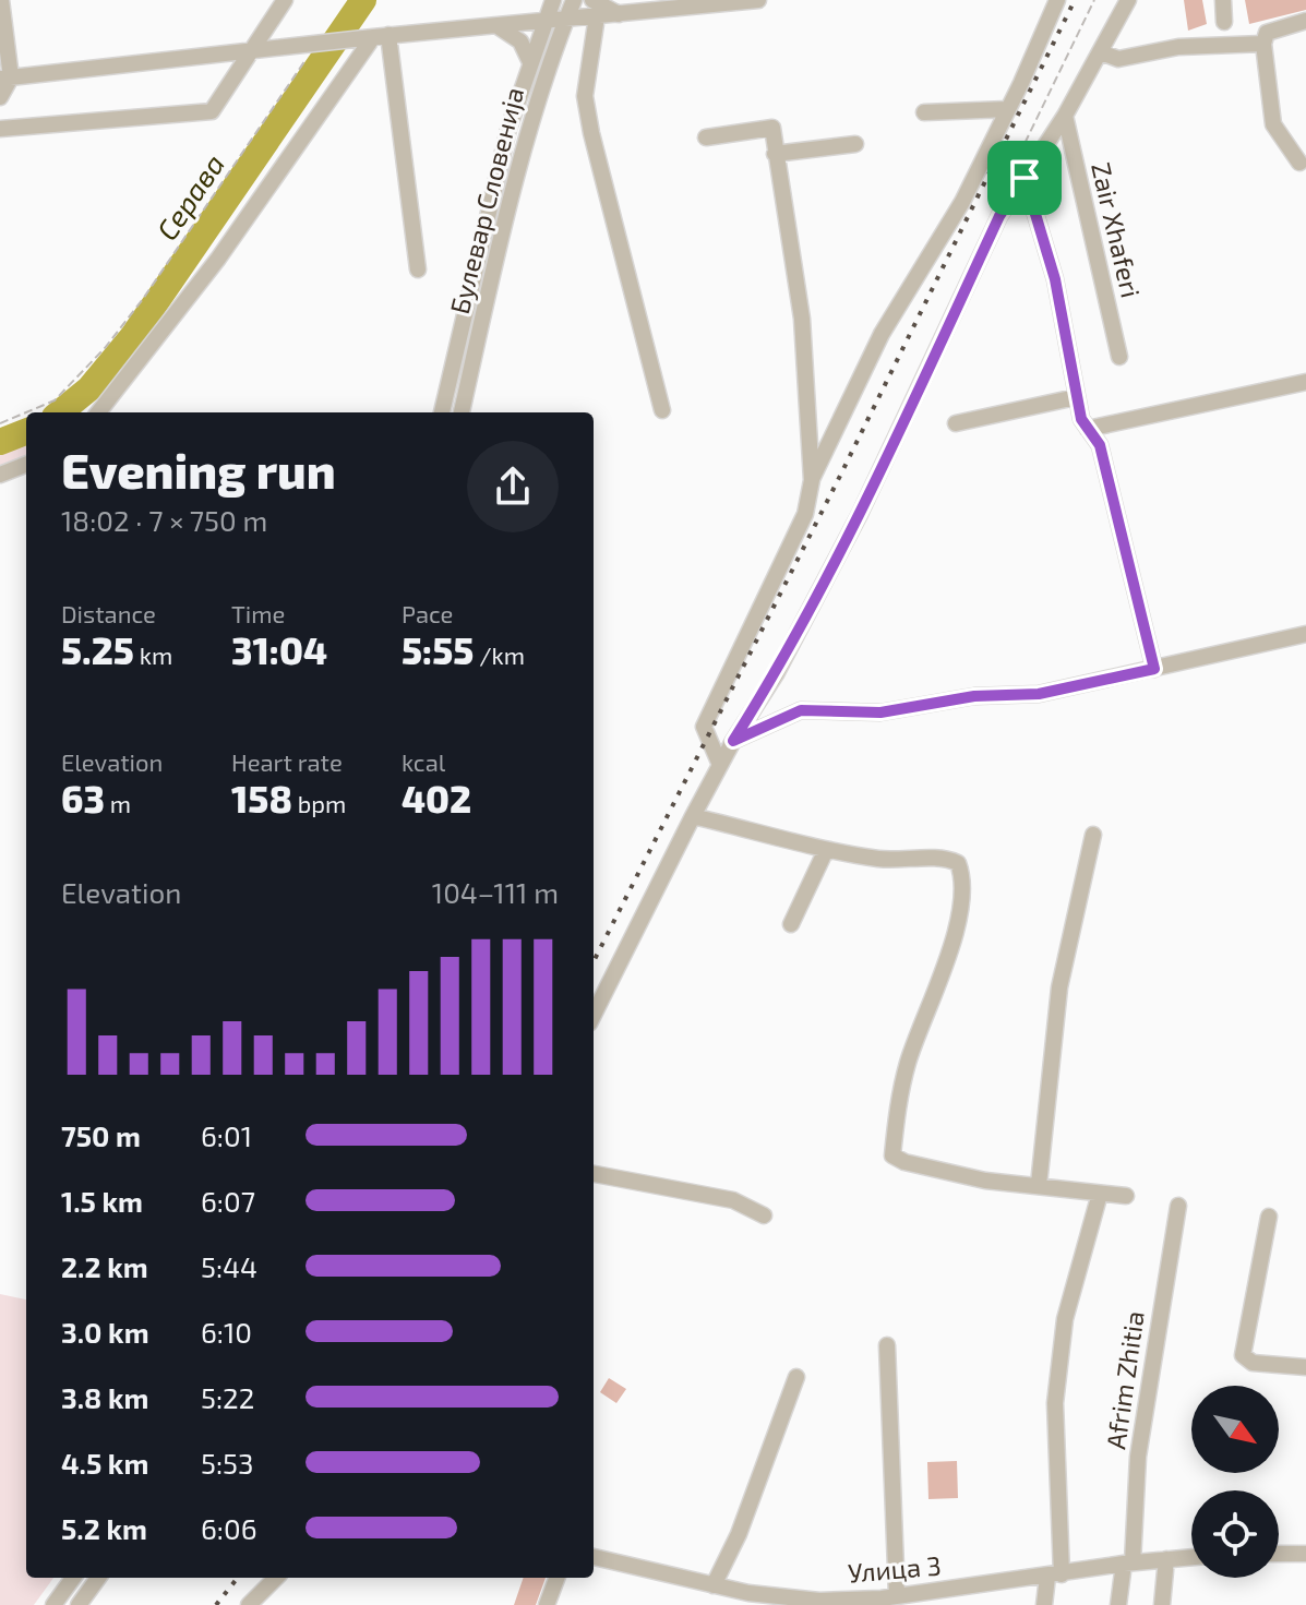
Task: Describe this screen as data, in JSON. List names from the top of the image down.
{
  "streets": {
    "street": [
      "Булевар Словенија",
      "Zair Xhaferi",
      "Afrim Zhitia",
      "Улица 3"
    ]
  },
  "crossings": [
    ["Afrim Zhitia", "Улица 3"]
  ],
  "water": ["Серава"],
  "north": "bottom right",
  "page": {
    "heading": ["Evening run", "18:02 · 7 × 750 m"],
    "stats": [
      ["Distance", "5.25 km"],
      ["Time", "31:04"],
      ["Pace", "5:55 /km"],
      ["Elevation", "63 m"],
      ["Heart rate", "158 bpm"],
      ["kcal", "402"]
    ],
    "chart": ["Elevation", "104–111 m"],
    "list": [
      {
        "name": "750 m",
        "note": "6:01"
      },
      {
        "name": "1.5 km",
        "note": "6:07"
      },
      {
        "name": "2.2 km",
        "note": "5:44"
      },
      {
        "name": "3.0 km",
        "note": "6:10"
      },
      {
        "name": "3.8 km",
        "note": "5:22"
      },
      {
        "name": "4.5 km",
        "note": "5:53"
      },
      {
        "name": "5.2 km",
        "note": "6:06"
      }
    ]
  }
}
